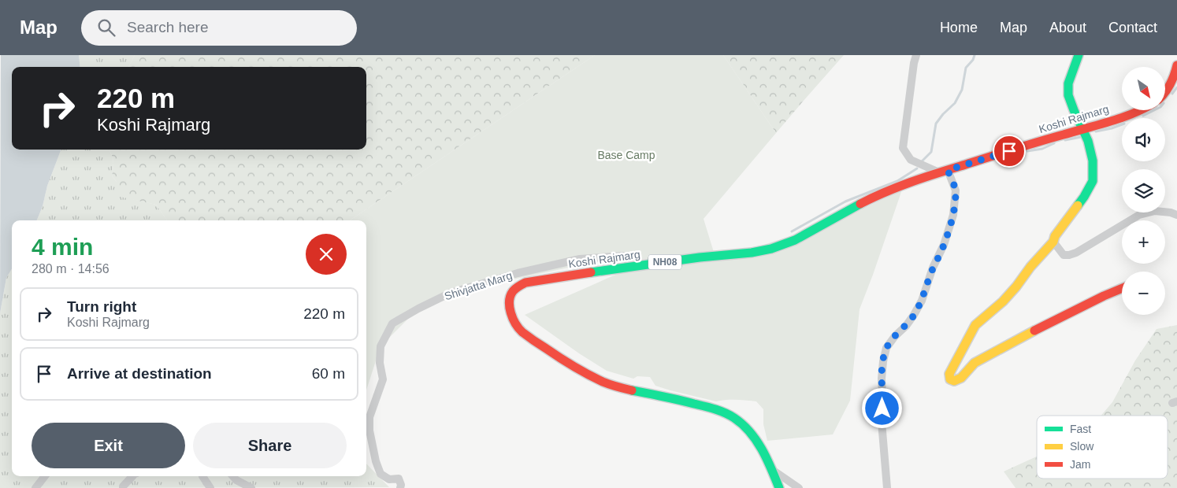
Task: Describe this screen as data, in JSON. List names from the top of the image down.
{
  "streets": {
    "main road": ["Koshi Rajmarg", "NH08"],
    "street": ["Shivjatta Marg"]
  },
  "crossings": [
    ["Koshi Rajmarg", "Shivjatta Marg"]
  ],
  "parks": ["Base Camp"],
  "legend": ["Fast", "Slow", "Jam"],
  "north": "bottom right",
  "page": {
    "header": "Map",
    "search": "Search here",
    "nav": [
      "Home",
      "Map",
      "About",
      "Contact"
    ],
    "map_buttons": ["+", "−"],
    "turn": ["220 m", "Koshi Rajmarg"],
    "heading": ["4 min", "280 m · 14:56"],
    "list": [
      {
        "name": "Turn right",
        "note": "Koshi Rajmarg",
        "value": "220 m"
      },
      {
        "name": "Arrive at destination",
        "value": "60 m"
      }
    ],
    "buttons": ["Exit", "Share"]
  }
}
